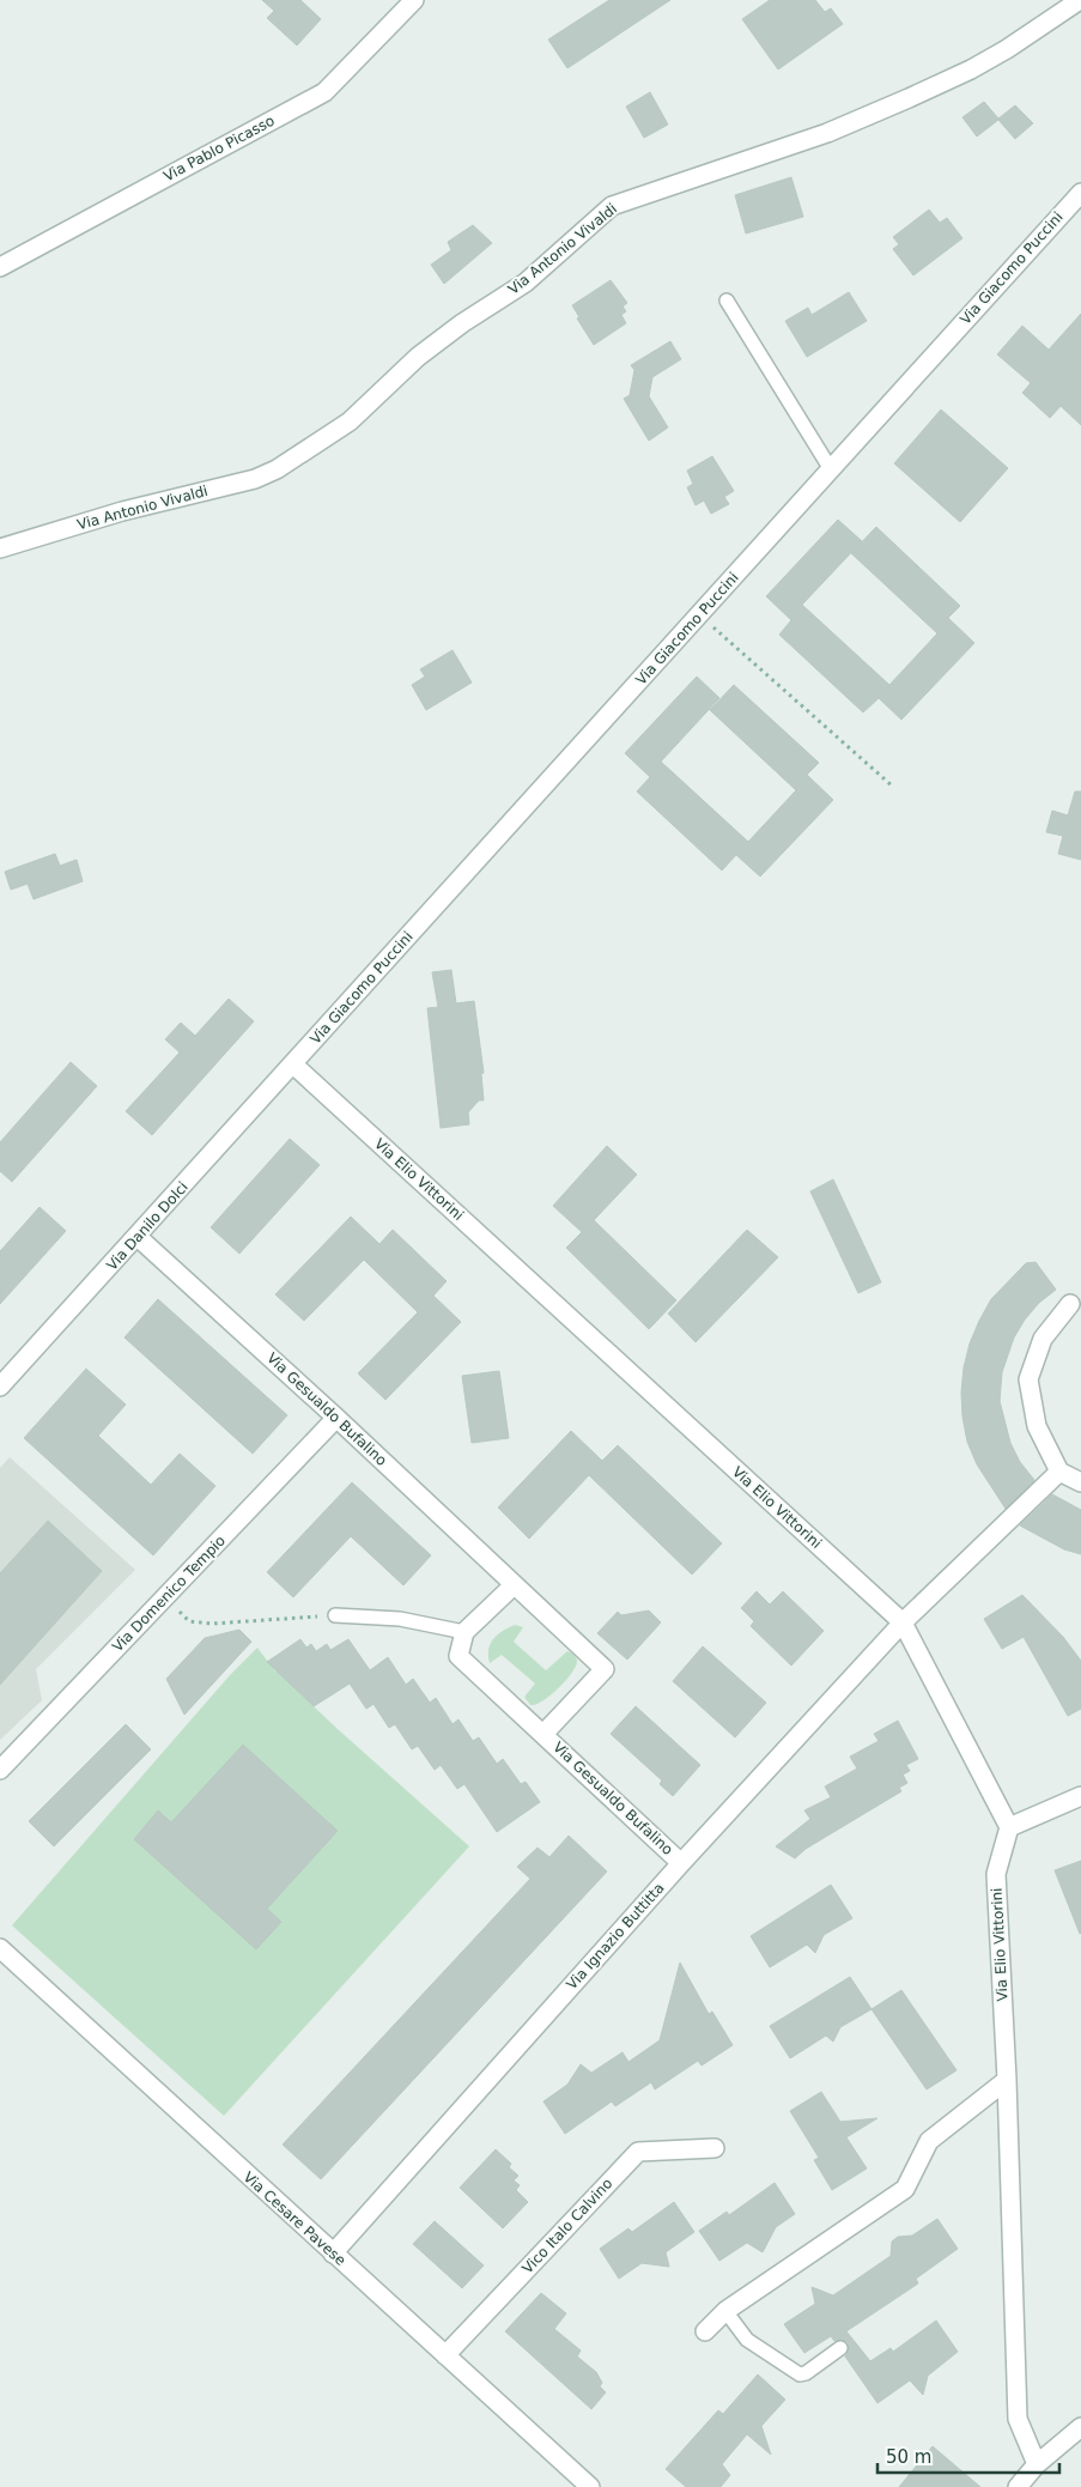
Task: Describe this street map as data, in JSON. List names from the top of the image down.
{
  "streets": {
    "street": [
      "Via Pablo Picasso",
      "Via Antonio Vivaldi",
      "Via Giacomo Puccini",
      "Via Elio Vittorini",
      "Via Danilo Dolci",
      "Via Gesualdo Bufalino",
      "Via Domenico Tempio",
      "Via Ignazio Buttitta",
      "Via Cesare Pavese",
      "Vico Italo Calvino"
    ]
  },
  "crossings": [
    ["Via Giacomo Puccini", "Via Elio Vittorini"],
    ["Via Giacomo Puccini", "Via Danilo Dolci"],
    ["Via Elio Vittorini", "Via Danilo Dolci"],
    ["Via Elio Vittorini", "Via Ignazio Buttitta"],
    ["Via Danilo Dolci", "Via Gesualdo Bufalino"],
    ["Via Gesualdo Bufalino", "Via Domenico Tempio"],
    ["Via Gesualdo Bufalino", "Via Ignazio Buttitta"],
    ["Via Ignazio Buttitta", "Via Cesare Pavese"],
    ["Via Cesare Pavese", "Vico Italo Calvino"]
  ],
  "scale_bar": "50 m"
}
